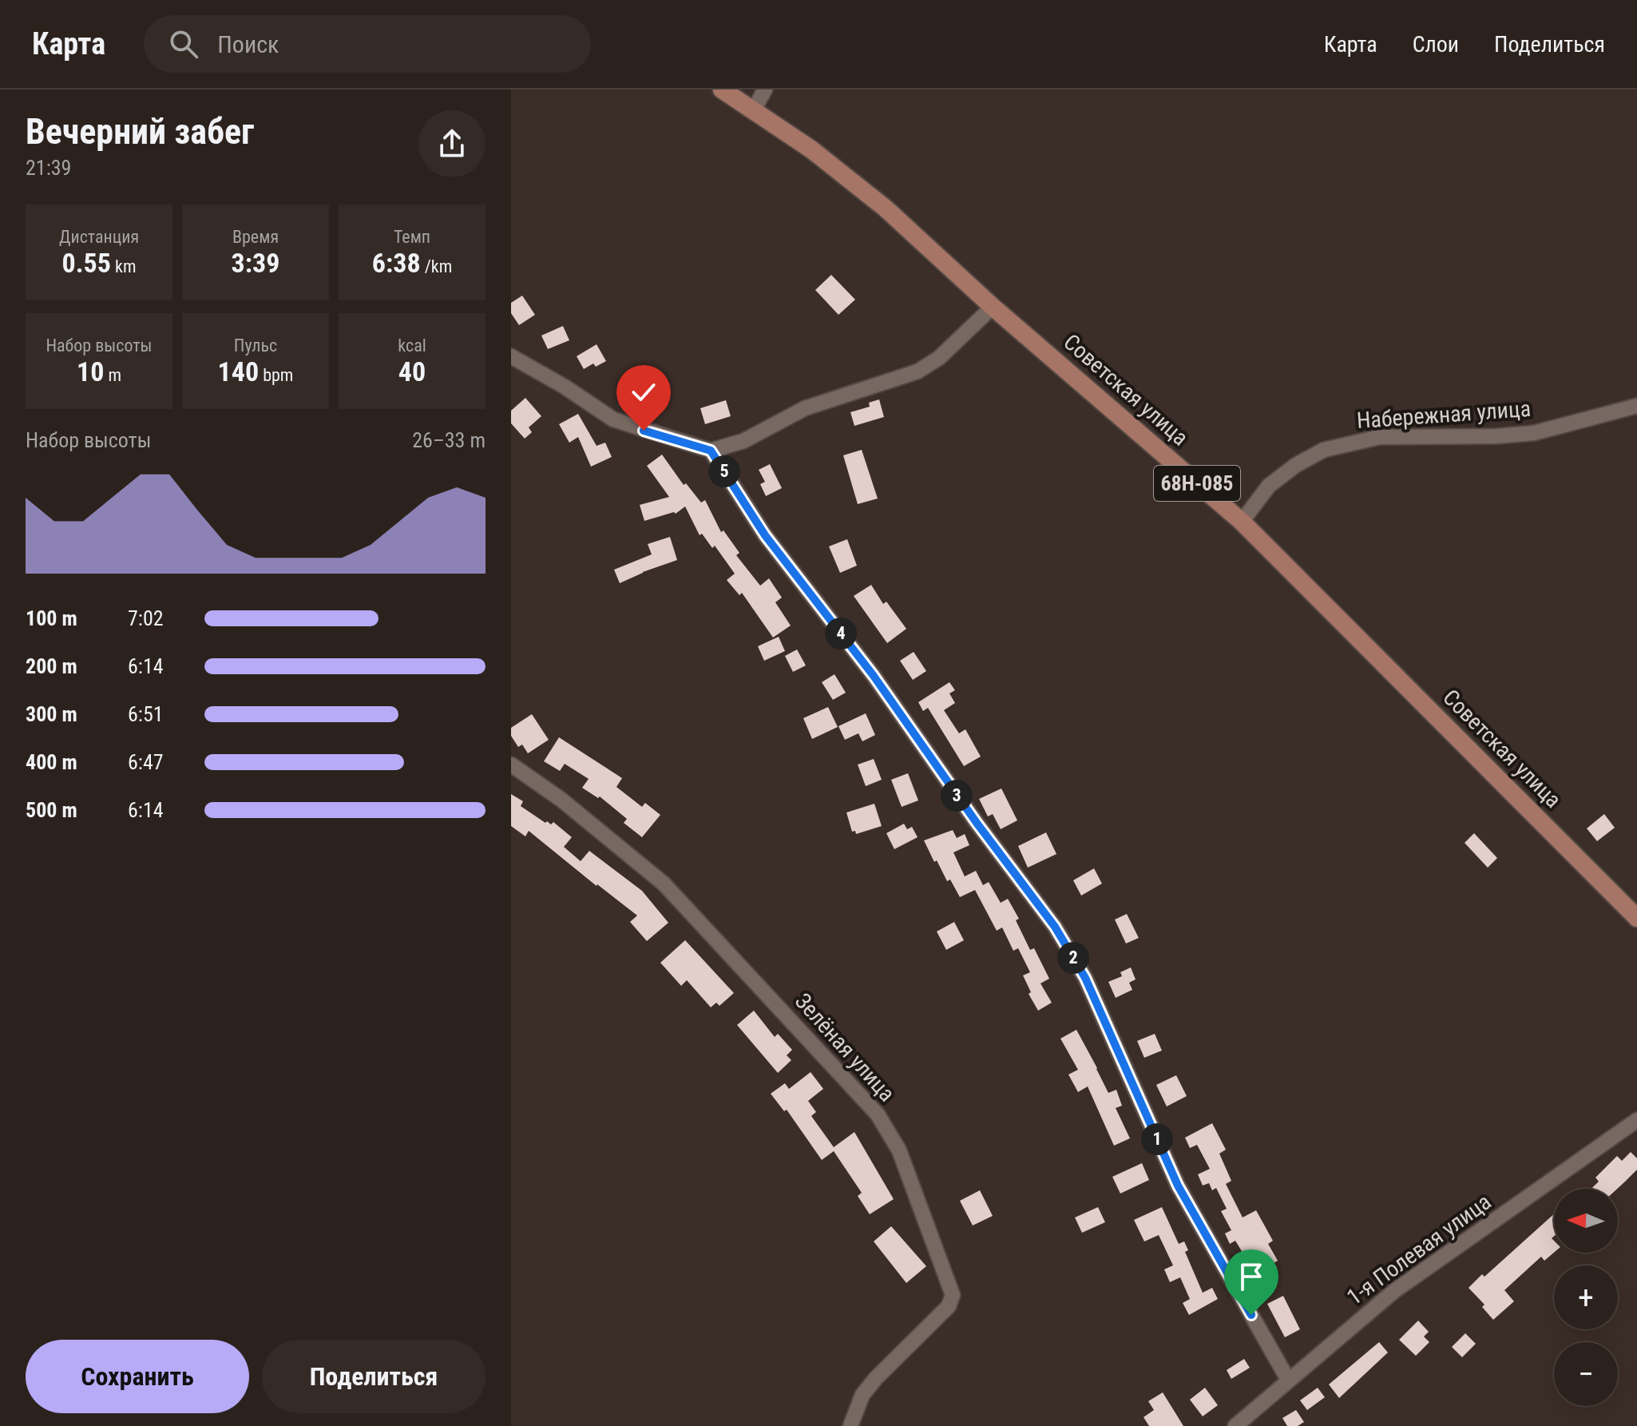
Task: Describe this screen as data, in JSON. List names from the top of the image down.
{
  "streets": {
    "main road": ["Советская улица", "68Н-085"],
    "street": ["Набережная улица", "Зелёная улица", "1-я Полевая улица"]
  },
  "crossings": [
    ["Советская улица", "Набережная улица"]
  ],
  "north": "left",
  "page": {
    "header": "Карта",
    "search": "Поиск",
    "nav": ["Карта", "Слои", "Поделиться"],
    "heading": ["Вечерний забег", "21:39"],
    "stats": [
      ["Дистанция", "0.55 km"],
      ["Время", "3:39"],
      ["Темп", "6:38 /km"],
      ["Набор высоты", "10 m"],
      ["Пульс", "140 bpm"],
      ["kcal", "40"]
    ],
    "chart": ["Набор высоты", "26–33 m"],
    "pins": [
      "5",
      "4",
      "3",
      "2",
      "1"
    ],
    "list": [
      {
        "name": "100 m",
        "note": "7:02"
      },
      {
        "name": "200 m",
        "note": "6:14"
      },
      {
        "name": "300 m",
        "note": "6:51"
      },
      {
        "name": "400 m",
        "note": "6:47"
      },
      {
        "name": "500 m",
        "note": "6:14"
      }
    ],
    "map_buttons": ["+", "−"],
    "buttons": ["Сохранить", "Поделиться"]
  }
}
